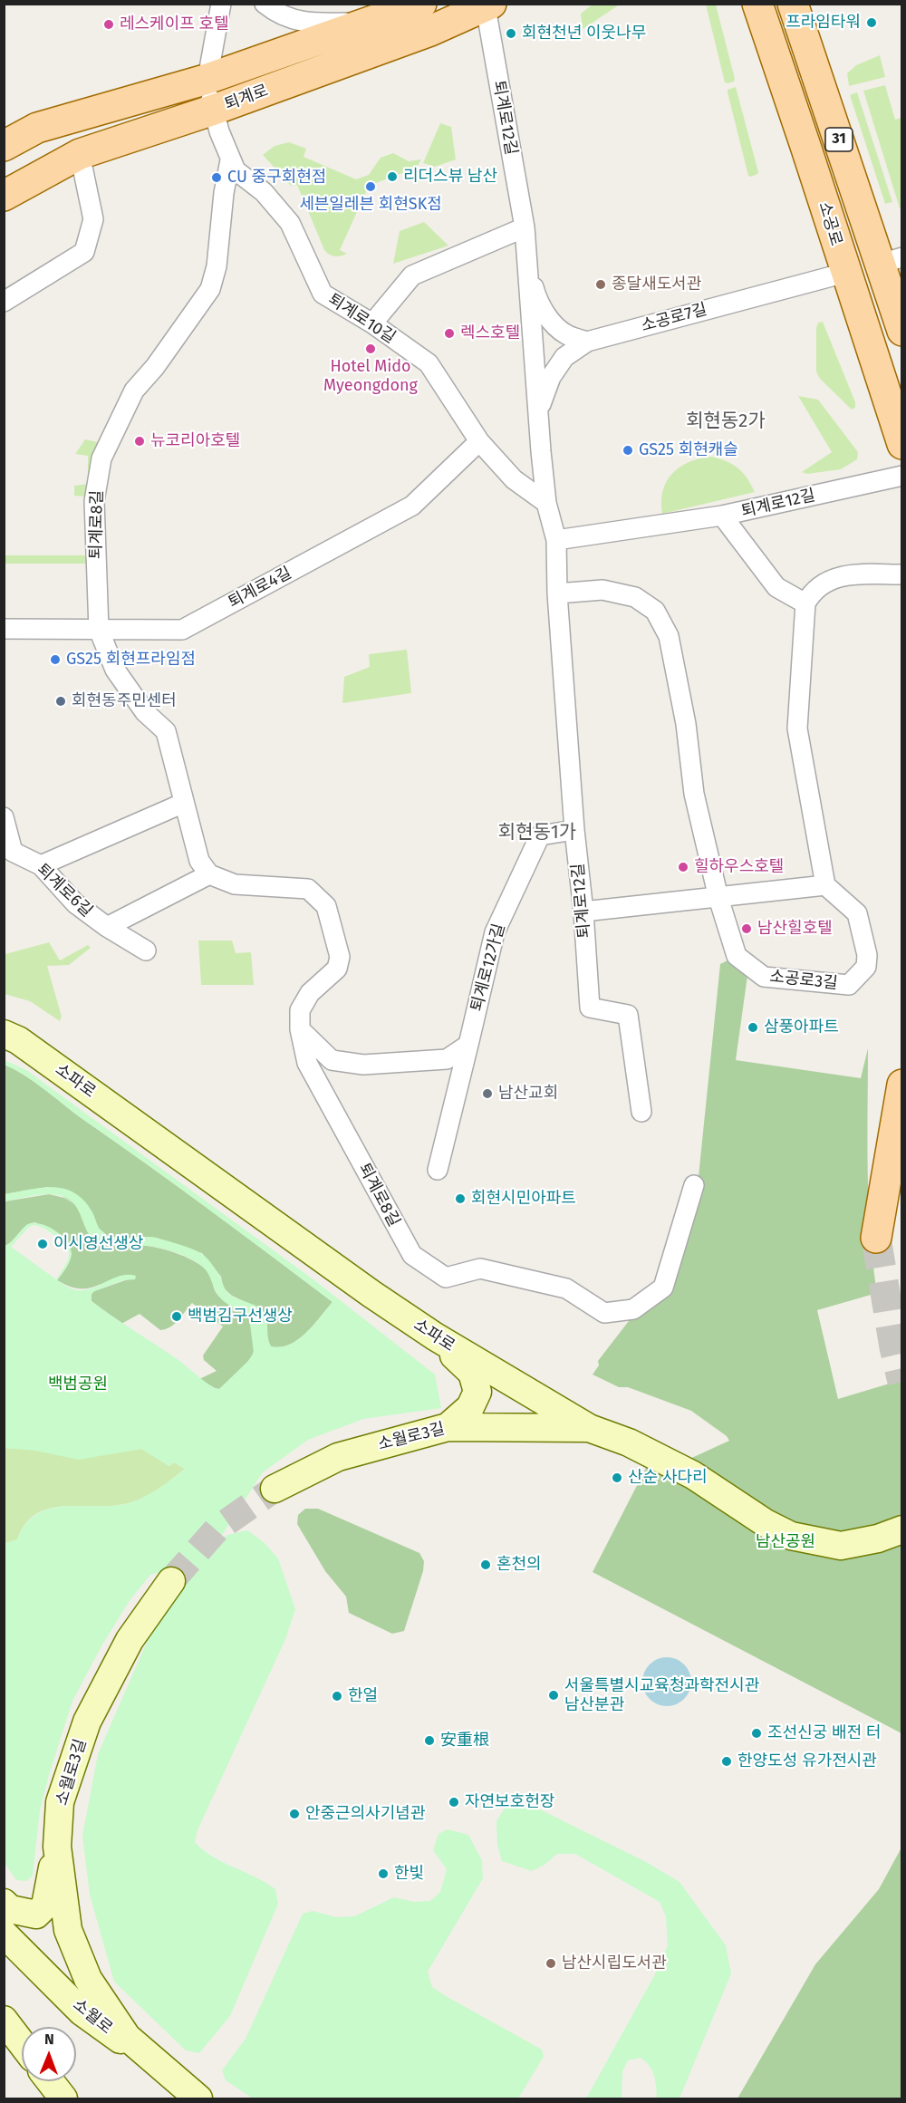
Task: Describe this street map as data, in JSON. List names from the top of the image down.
{
  "streets": {
    "main road": [
      "퇴계로",
      "31",
      "소공로",
      "소파로",
      "소월로3길",
      "소월로"
    ],
    "street": [
      "퇴계로12길",
      "소공로7길",
      "퇴계로10길",
      "퇴계로8길",
      "퇴계로4길",
      "퇴계로6길",
      "퇴계로12가길",
      "소공로3길"
    ]
  },
  "crossings": [
    ["퇴계로", "퇴계로12길"],
    ["퇴계로", "퇴계로10길"],
    ["퇴계로12길", "소공로7길"],
    ["퇴계로12길", "퇴계로10길"],
    ["퇴계로12길", "퇴계로12가길"],
    ["소공로", "소공로7길"],
    ["퇴계로10길", "퇴계로8길"],
    ["퇴계로10길", "퇴계로4길"],
    ["퇴계로8길", "퇴계로4길"],
    ["소파로", "소월로3길"],
    ["소월로3길", "소월로"]
  ],
  "districts": ["회현동2가", "회현동1가"],
  "parks": ["백범공원", "남산공원"],
  "places": [
    "프라임타워",
    "레스케이프 호텔",
    "회현천년 이웃나무",
    "리더스뷰 남산",
    "CU 중구회현점",
    "세븐일레븐 회현SK점",
    "종달새도서관",
    "렉스호텔",
    "Hotel Mido Myeongdong",
    "뉴코리아호텔",
    "GS25 회현캐슬",
    "GS25 회현프라임점",
    "회현동주민센터",
    "힐하우스호텔",
    "남산힐호텔",
    "삼풍아파트",
    "남산교회",
    "회현시민아파트",
    "이시영선생상",
    "백범김구선생상",
    "산순 사다리",
    "혼천의",
    "서울특별시교육청과학전시관 남산분관",
    "한얼",
    "조선신궁 배전 터",
    "安重根",
    "한양도성 유가전시관",
    "자연보호헌장",
    "안중근의사기념관",
    "한빛",
    "남산시립도서관"
  ],
  "north": "top"
}
